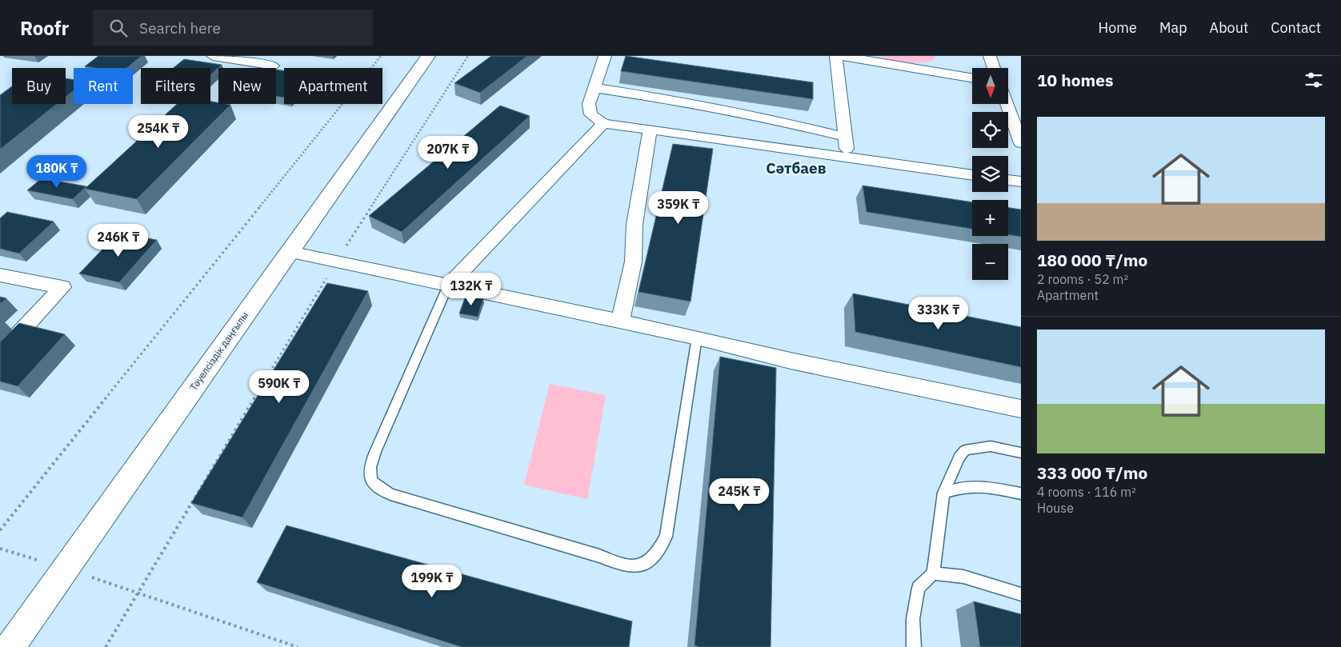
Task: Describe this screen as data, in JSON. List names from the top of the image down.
{
  "streets": {
    "street": ["Тәуелсіздік даңғылы"]
  },
  "districts": ["Сәтбаев"],
  "north": "bottom",
  "page": {
    "header": "Roofr",
    "search": "Search here",
    "nav": [
      "Home",
      "Map",
      "About",
      "Contact"
    ],
    "heading": "10 homes",
    "map_buttons": ["+", "−"],
    "chip": [
      "Buy",
      "Rent",
      "Filters",
      "New",
      "Apartment"
    ],
    "list": [
      {
        "name": "180 000 ₸/mo",
        "note": "2 rooms · 52 m² · Apartment"
      },
      {
        "name": "333 000 ₸/mo",
        "note": "4 rooms · 116 m² · House"
      }
    ],
    "price": [
      "254K ₸",
      "207K ₸",
      "180K ₸",
      "359K ₸",
      "246K ₸",
      "132K ₸",
      "333K ₸",
      "590K ₸",
      "245K ₸",
      "199K ₸"
    ]
  }
}
